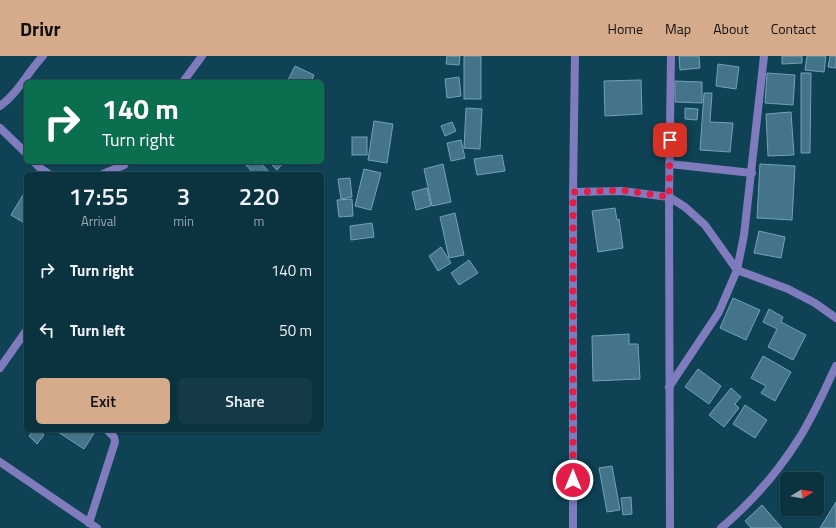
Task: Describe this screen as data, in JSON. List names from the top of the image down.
{
  "north": "right",
  "page": {
    "header": "Drivr",
    "nav": [
      "Home",
      "Map",
      "About",
      "Contact"
    ],
    "turn": ["140 m", "Turn right"],
    "eta": [
      "17:55",
      "Arrival",
      "3",
      "min",
      "220",
      "m"
    ],
    "list": [
      {
        "name": "Turn right",
        "value": "140 m"
      },
      {
        "name": "Turn left",
        "value": "50 m"
      }
    ],
    "buttons": ["Exit", "Share"]
  }
}
